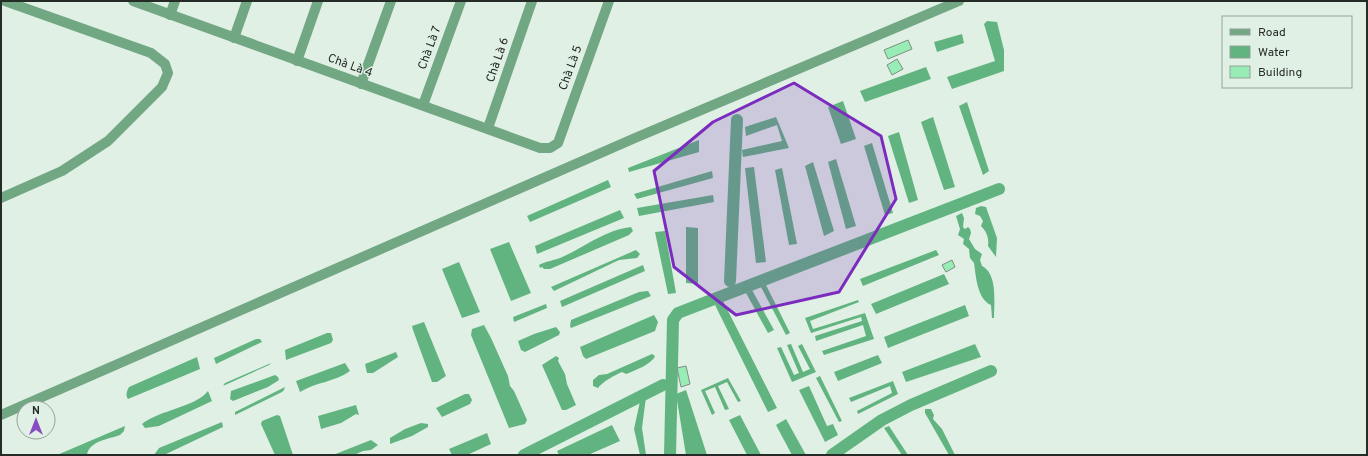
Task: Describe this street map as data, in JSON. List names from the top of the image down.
{
  "streets": {
    "street": [
      "Chà Là 7",
      "Chà Là 6",
      "Chà Là 4",
      "Chà Là 5"
    ]
  },
  "crossings": [
    ["Chà Là 7", "Chà Là 4"],
    ["Chà Là 6", "Chà Là 4"],
    ["Chà Là 4", "Chà Là 5"]
  ],
  "legend": ["Road", "Water", "Building"],
  "north": "top"
}
